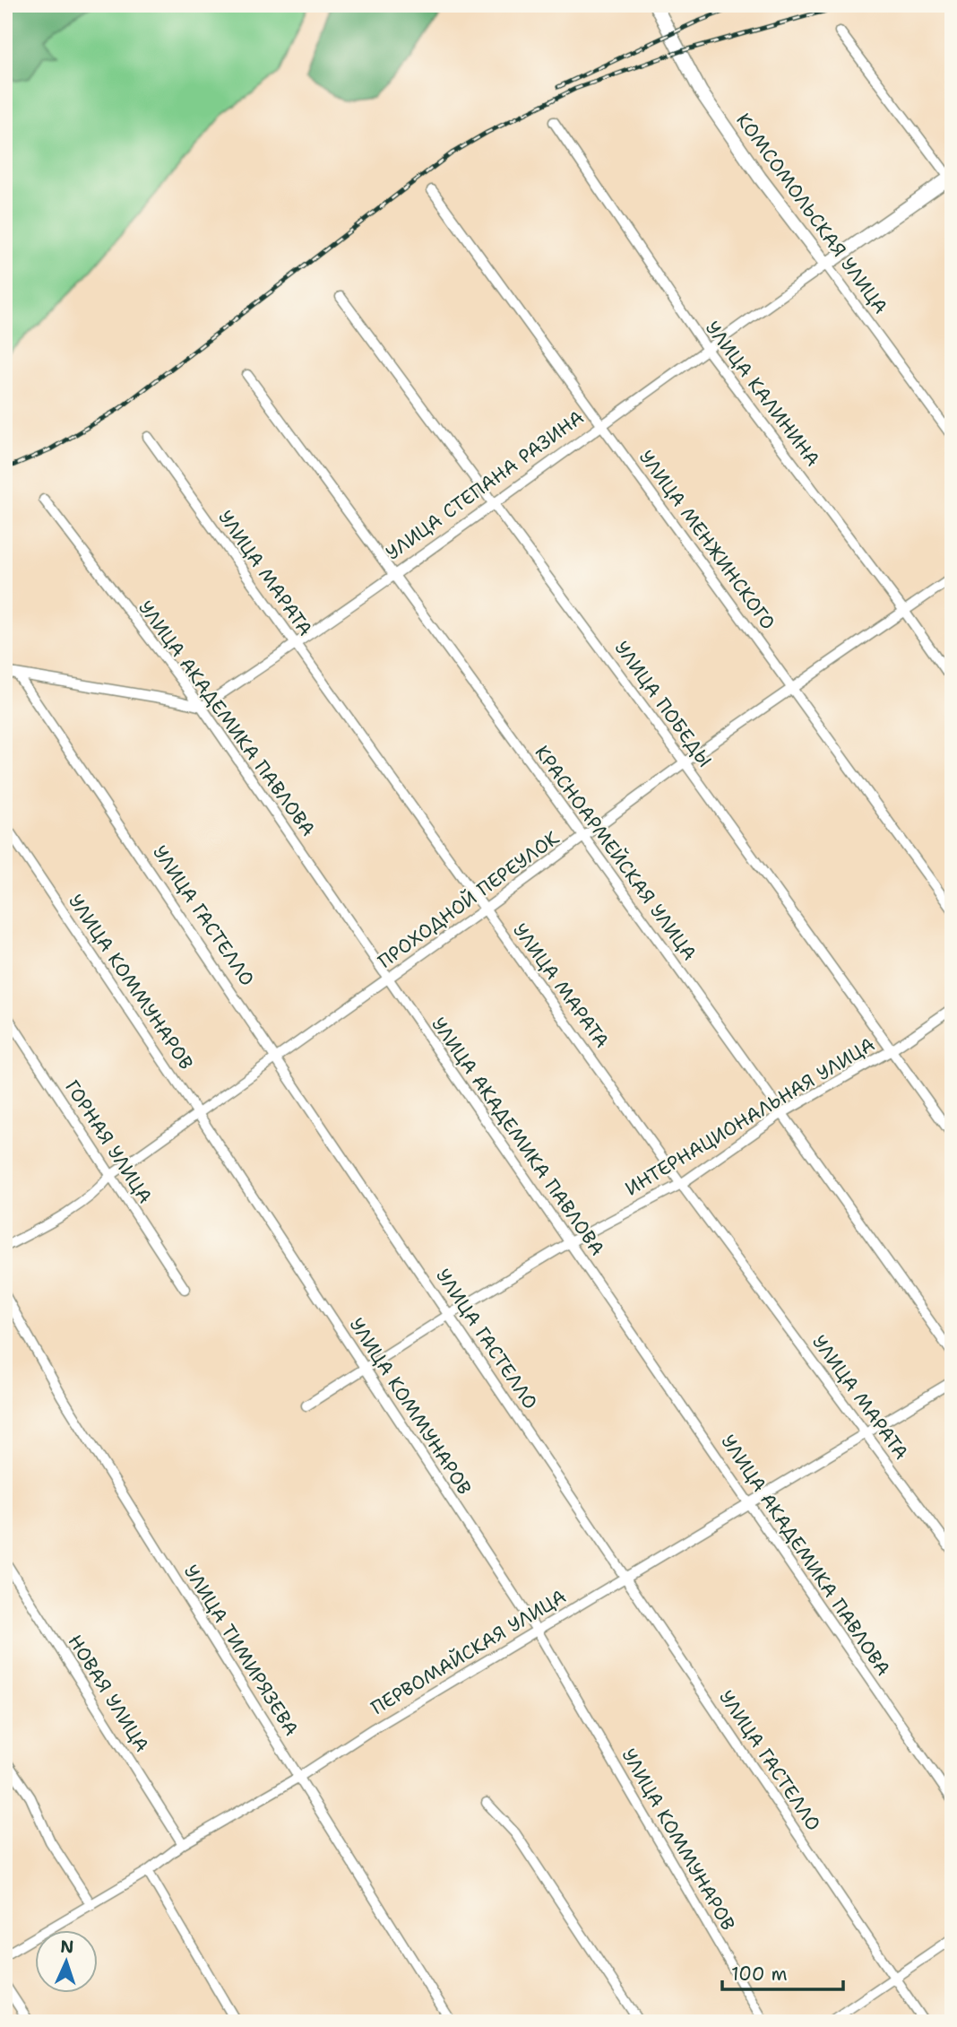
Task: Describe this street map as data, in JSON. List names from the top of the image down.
{
  "streets": {
    "main road": ["КОМСОМОЛЬСКАЯ УЛИЦА", "УЛИЦА СТЕПАНА РАЗИНА"],
    "street": [
      "УЛИЦА КАЛИНИНА",
      "УЛИЦА МЕНЖИНСКОГО",
      "УЛИЦА МАРАТА",
      "УЛИЦА ПОБЕДЫ",
      "УЛИЦА АКАДЕМИКА ПАВЛОВА",
      "КРАСНОАРМЕЙСКАЯ УЛИЦА",
      "ПРОХОДНОЙ ПЕРЕУЛОК",
      "УЛИЦА ГАСТЕЛЛО",
      "УЛИЦА КОММУНАРОВ",
      "ИНТЕРНАЦИОНАЛЬНАЯ УЛИЦА",
      "ГОРНАЯ УЛИЦА",
      "УЛИЦА ТИМИРЯЗЕВА",
      "ПЕРВОМАЙСКАЯ УЛИЦА",
      "НОВАЯ УЛИЦА"
    ]
  },
  "crossings": [
    ["КОМСОМОЛЬСКАЯ УЛИЦА", "УЛИЦА СТЕПАНА РАЗИНА"],
    ["УЛИЦА КАЛИНИНА", "УЛИЦА СТЕПАНА РАЗИНА"],
    ["УЛИЦА КАЛИНИНА", "ПРОХОДНОЙ ПЕРЕУЛОК"],
    ["УЛИЦА СТЕПАНА РАЗИНА", "УЛИЦА МЕНЖИНСКОГО"],
    ["УЛИЦА СТЕПАНА РАЗИНА", "УЛИЦА МАРАТА"],
    ["УЛИЦА СТЕПАНА РАЗИНА", "УЛИЦА ПОБЕДЫ"],
    ["УЛИЦА СТЕПАНА РАЗИНА", "УЛИЦА АКАДЕМИКА ПАВЛОВА"],
    ["УЛИЦА СТЕПАНА РАЗИНА", "КРАСНОАРМЕЙСКАЯ УЛИЦА"],
    ["УЛИЦА МЕНЖИНСКОГО", "ПРОХОДНОЙ ПЕРЕУЛОК"],
    ["УЛИЦА МАРАТА", "ПРОХОДНОЙ ПЕРЕУЛОК"],
    ["УЛИЦА МАРАТА", "ИНТЕРНАЦИОНАЛЬНАЯ УЛИЦА"],
    ["УЛИЦА МАРАТА", "ПЕРВОМАЙСКАЯ УЛИЦА"],
    ["УЛИЦА ПОБЕДЫ", "ПРОХОДНОЙ ПЕРЕУЛОК"],
    ["УЛИЦА ПОБЕДЫ", "ИНТЕРНАЦИОНАЛЬНАЯ УЛИЦА"],
    ["УЛИЦА АКАДЕМИКА ПАВЛОВА", "ПРОХОДНОЙ ПЕРЕУЛОК"],
    ["УЛИЦА АКАДЕМИКА ПАВЛОВА", "ИНТЕРНАЦИОНАЛЬНАЯ УЛИЦА"],
    ["УЛИЦА АКАДЕМИКА ПАВЛОВА", "ПЕРВОМАЙСКАЯ УЛИЦА"],
    ["КРАСНОАРМЕЙСКАЯ УЛИЦА", "ПРОХОДНОЙ ПЕРЕУЛОК"],
    ["КРАСНОАРМЕЙСКАЯ УЛИЦА", "ИНТЕРНАЦИОНАЛЬНАЯ УЛИЦА"],
    ["ПРОХОДНОЙ ПЕРЕУЛОК", "УЛИЦА ГАСТЕЛЛО"],
    ["ПРОХОДНОЙ ПЕРЕУЛОК", "УЛИЦА КОММУНАРОВ"],
    ["ПРОХОДНОЙ ПЕРЕУЛОК", "ГОРНАЯ УЛИЦА"],
    ["УЛИЦА ГАСТЕЛЛО", "ИНТЕРНАЦИОНАЛЬНАЯ УЛИЦА"],
    ["УЛИЦА ГАСТЕЛЛО", "ПЕРВОМАЙСКАЯ УЛИЦА"],
    ["УЛИЦА КОММУНАРОВ", "ИНТЕРНАЦИОНАЛЬНАЯ УЛИЦА"],
    ["УЛИЦА КОММУНАРОВ", "ПЕРВОМАЙСКАЯ УЛИЦА"],
    ["УЛИЦА ТИМИРЯЗЕВА", "ПЕРВОМАЙСКАЯ УЛИЦА"],
    ["ПЕРВОМАЙСКАЯ УЛИЦА", "НОВАЯ УЛИЦА"]
  ],
  "scale_bar": "100 m",
  "north": "top"
}
